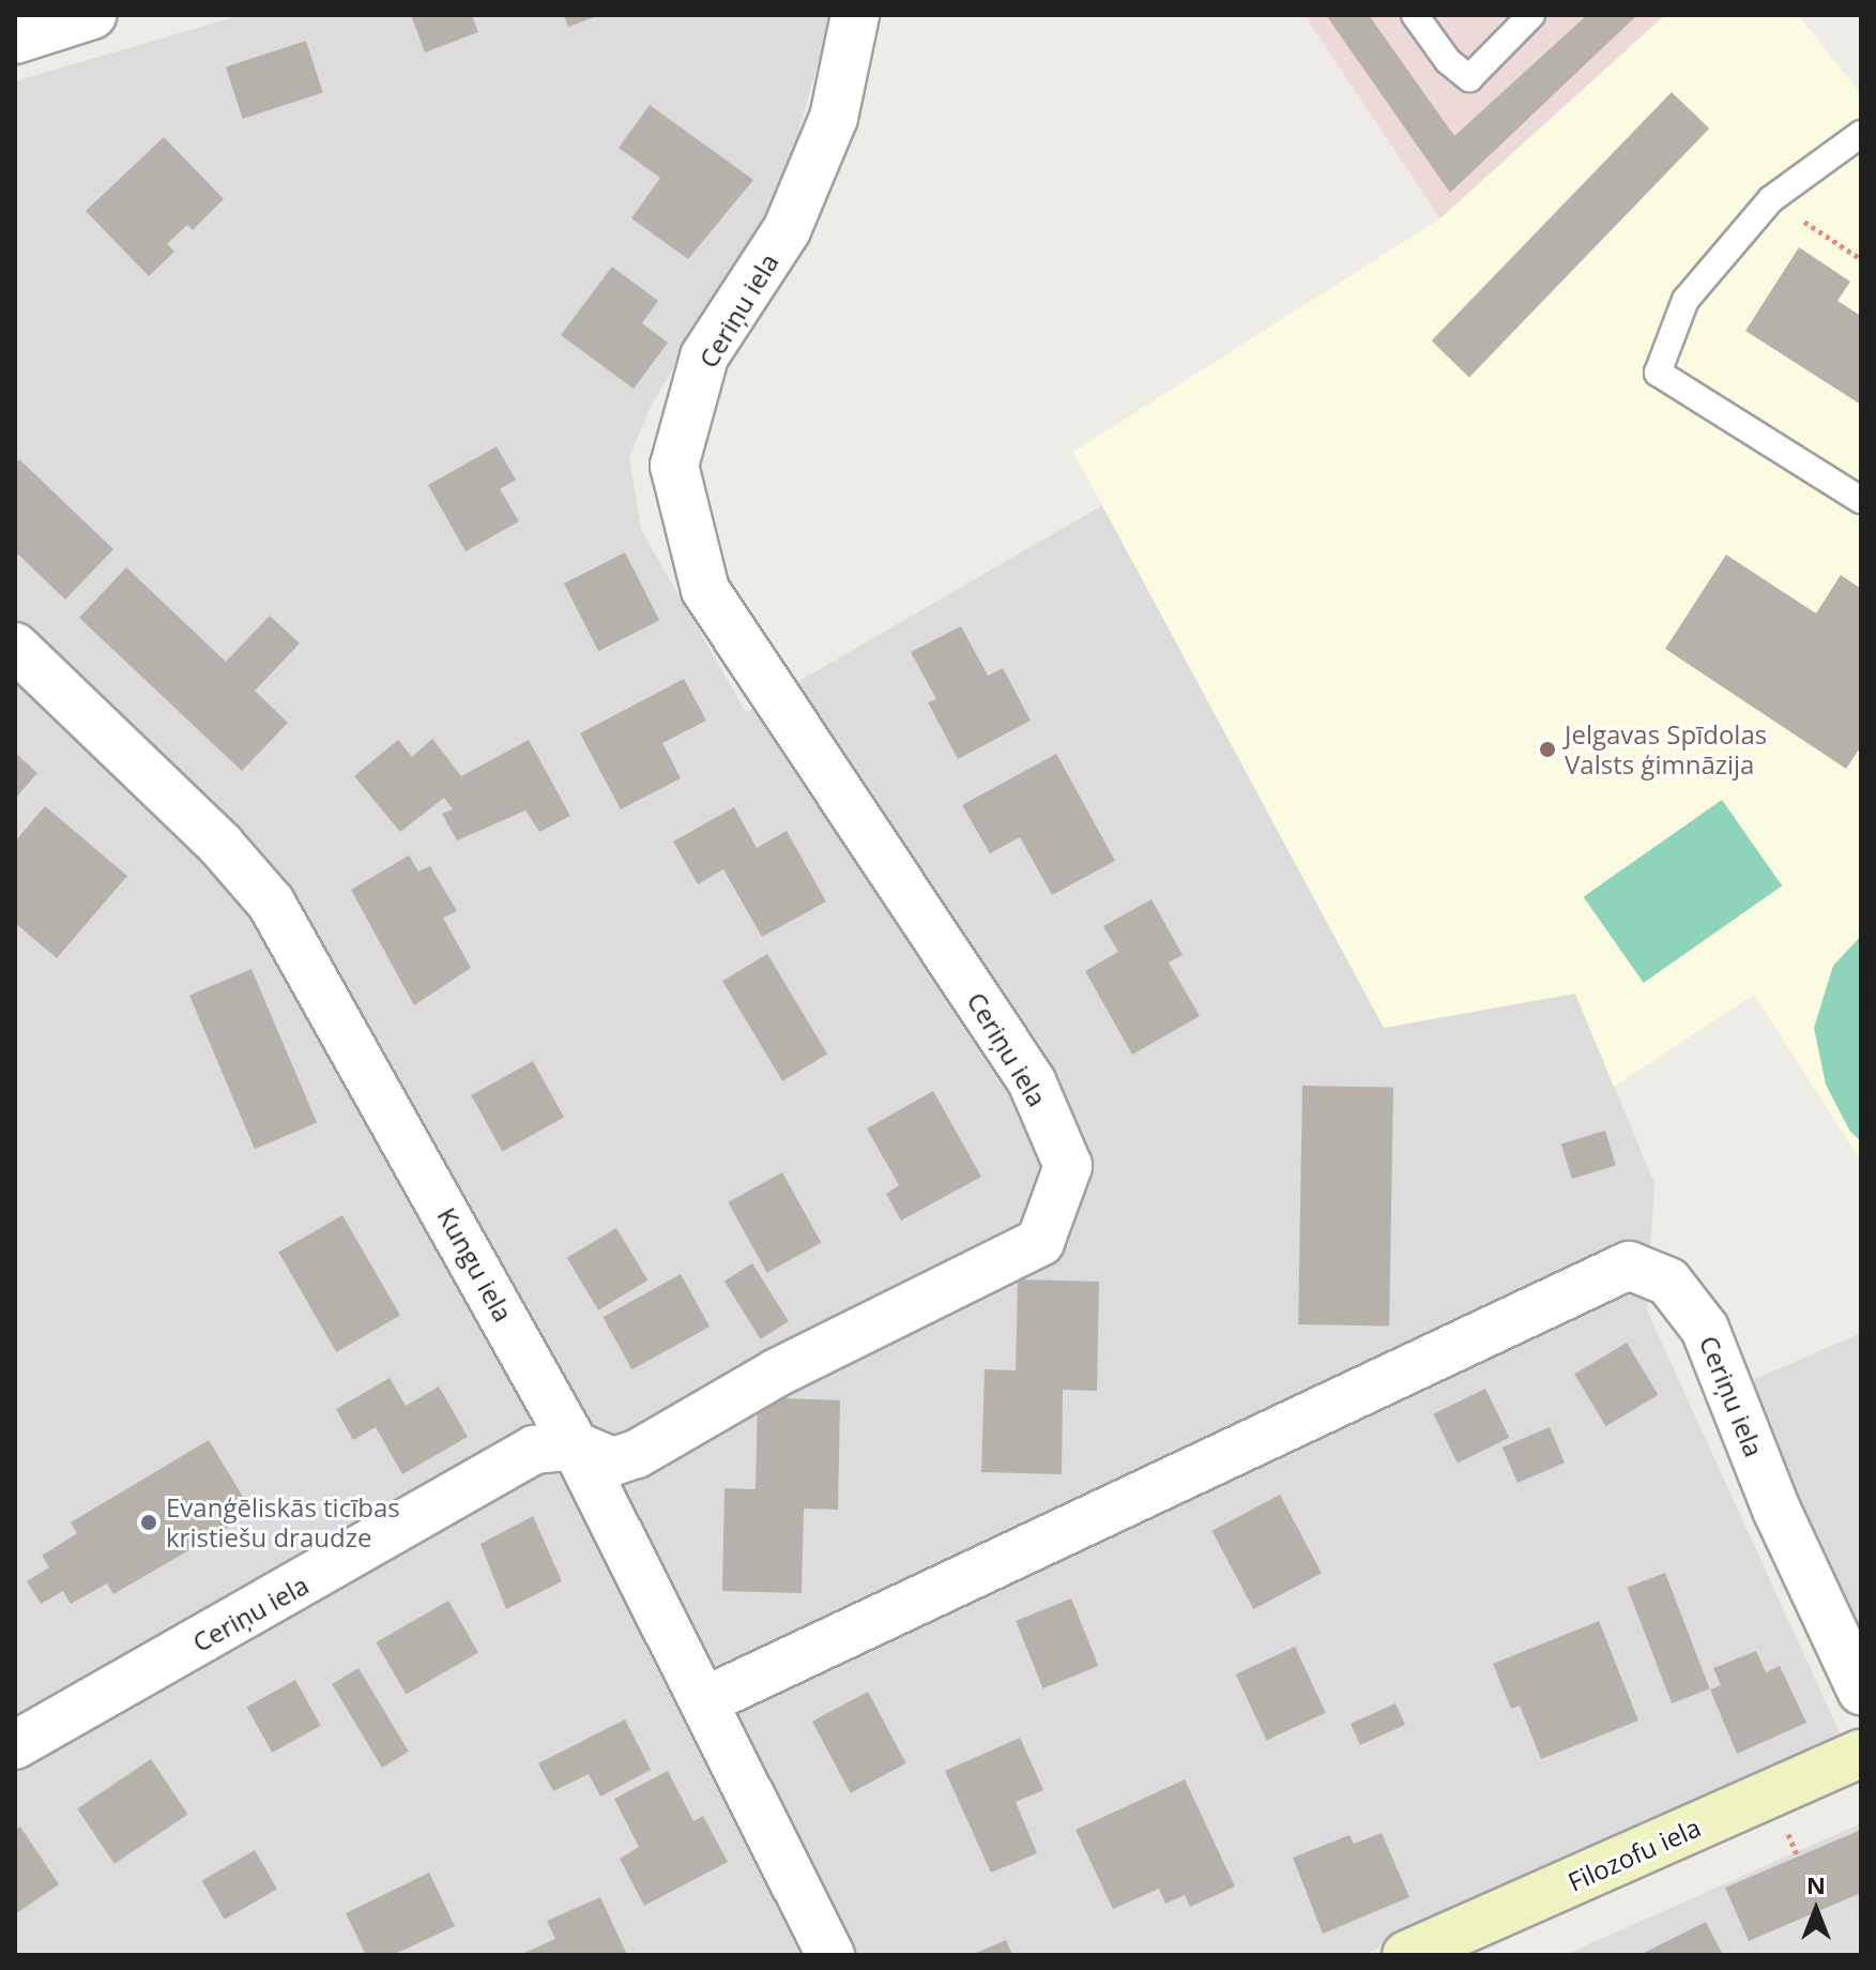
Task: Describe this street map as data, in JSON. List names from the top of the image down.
{
  "streets": {
    "street": ["Ceriņu iela", "Kungu iela", "Filozofu iela"]
  },
  "crossings": [
    ["Ceriņu iela", "Kungu iela"]
  ],
  "places": ["Jelgavas Spīdolas Valsts ģimnāzija", "Evanģēliskās ticības kristiešu draudze"],
  "north": "top"
}
